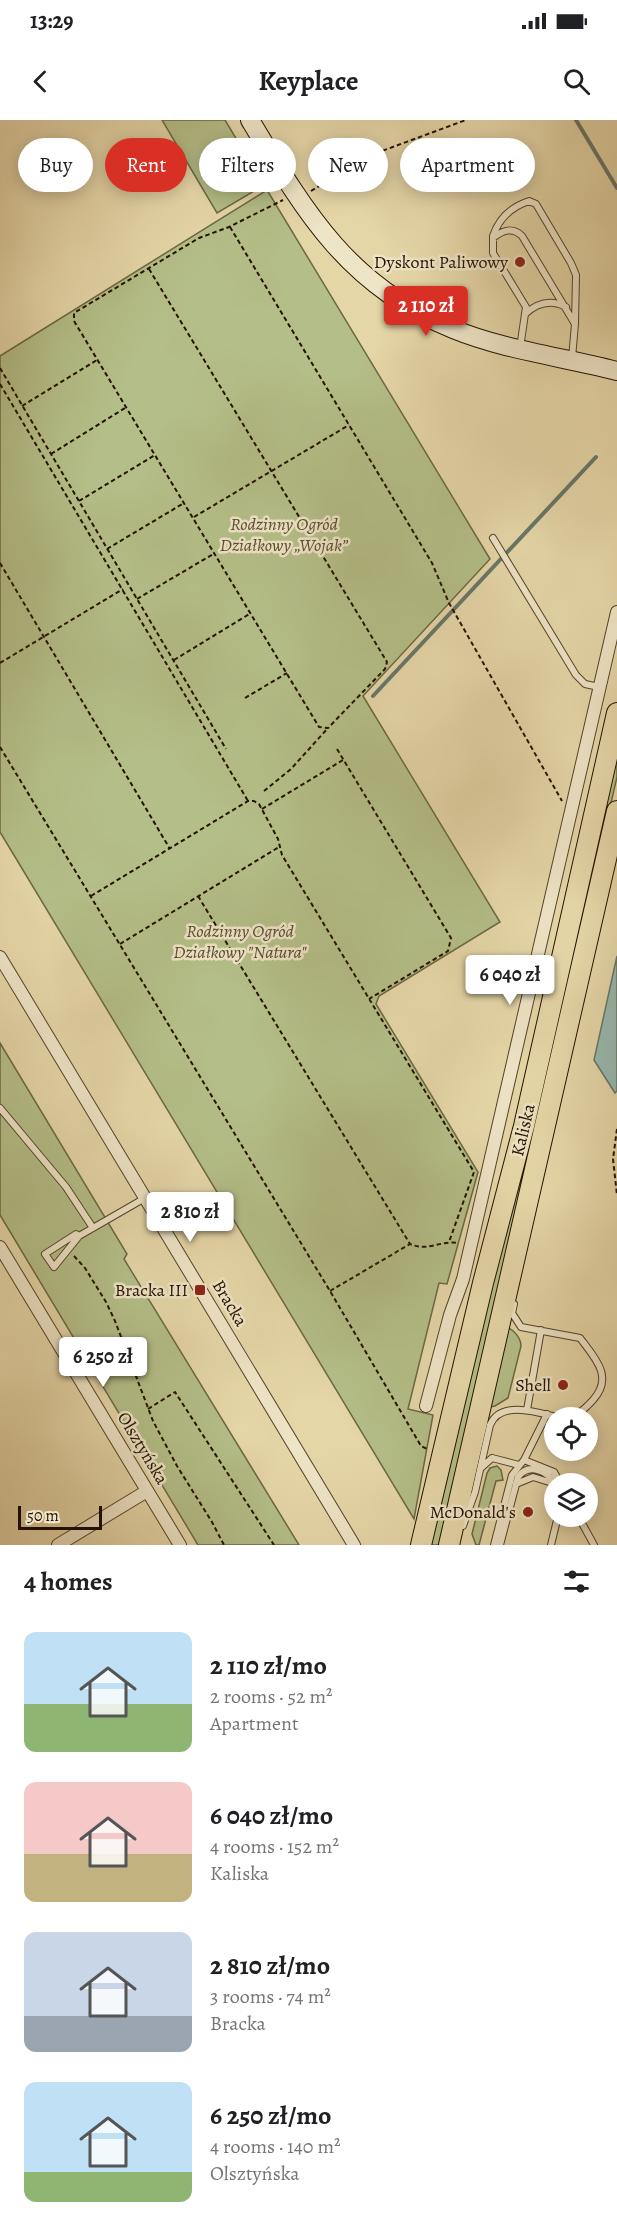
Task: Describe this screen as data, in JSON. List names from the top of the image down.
{
  "streets": {
    "main road": ["Kaliska"],
    "street": ["Bracka", "Olsztyńska"]
  },
  "parks": ["Rodzinny Ogród Działkowy „Wojak”", "Rodzinny Ogród Działkowy \"Natura\""],
  "places": {
    "other": ["Dyskont Paliwowy", "Shell", "McDonald's"],
    "transit": ["Bracka III"]
  },
  "scale_bar": "50 m",
  "page": {
    "status": "13:29",
    "header": "Keyplace",
    "chip": [
      "Buy",
      "Rent",
      "Filters",
      "New",
      "Apartment"
    ],
    "price": [
      "2 110 zł",
      "6 040 zł",
      "2 810 zł",
      "6 250 zł"
    ],
    "scale": "50 m",
    "heading": "4 homes",
    "list": [
      {
        "name": "2 110 zł/mo",
        "note": "2 rooms · 52 m² · Apartment"
      },
      {
        "name": "6 040 zł/mo",
        "note": "4 rooms · 152 m² · Kaliska"
      },
      {
        "name": "2 810 zł/mo",
        "note": "3 rooms · 74 m² · Bracka"
      },
      {
        "name": "6 250 zł/mo",
        "note": "4 rooms · 140 m² · Olsztyńska"
      }
    ]
  }
}
